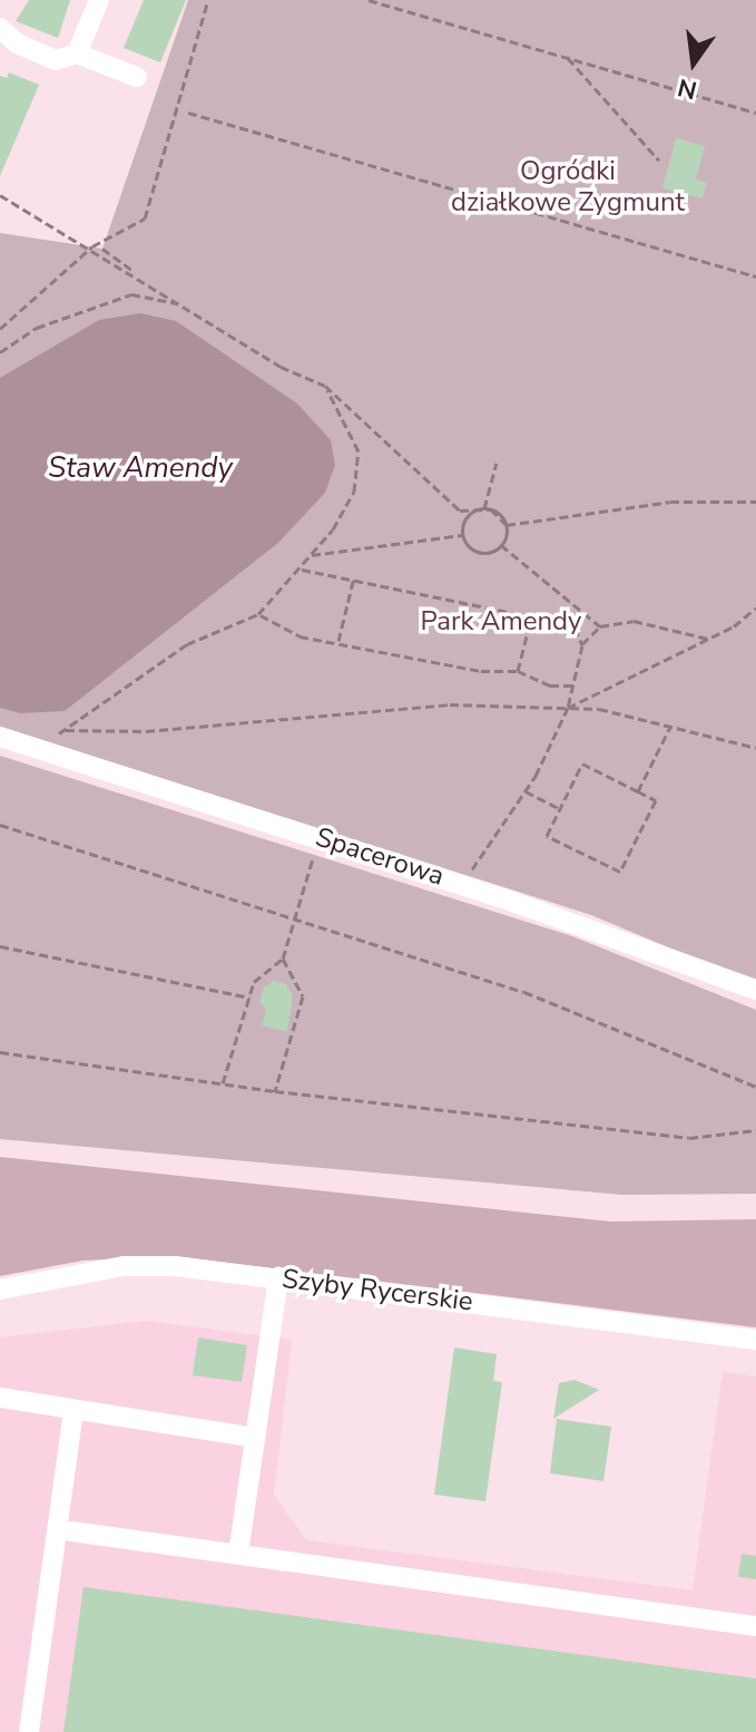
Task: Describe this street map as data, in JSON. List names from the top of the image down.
{
  "streets": {
    "street": ["Spacerowa", "Szyby Rycerskie"]
  },
  "water": ["Staw Amendy"],
  "parks": ["Ogródki działkowe Zygmunt", "Park Amendy"],
  "north": "bottom"
}
